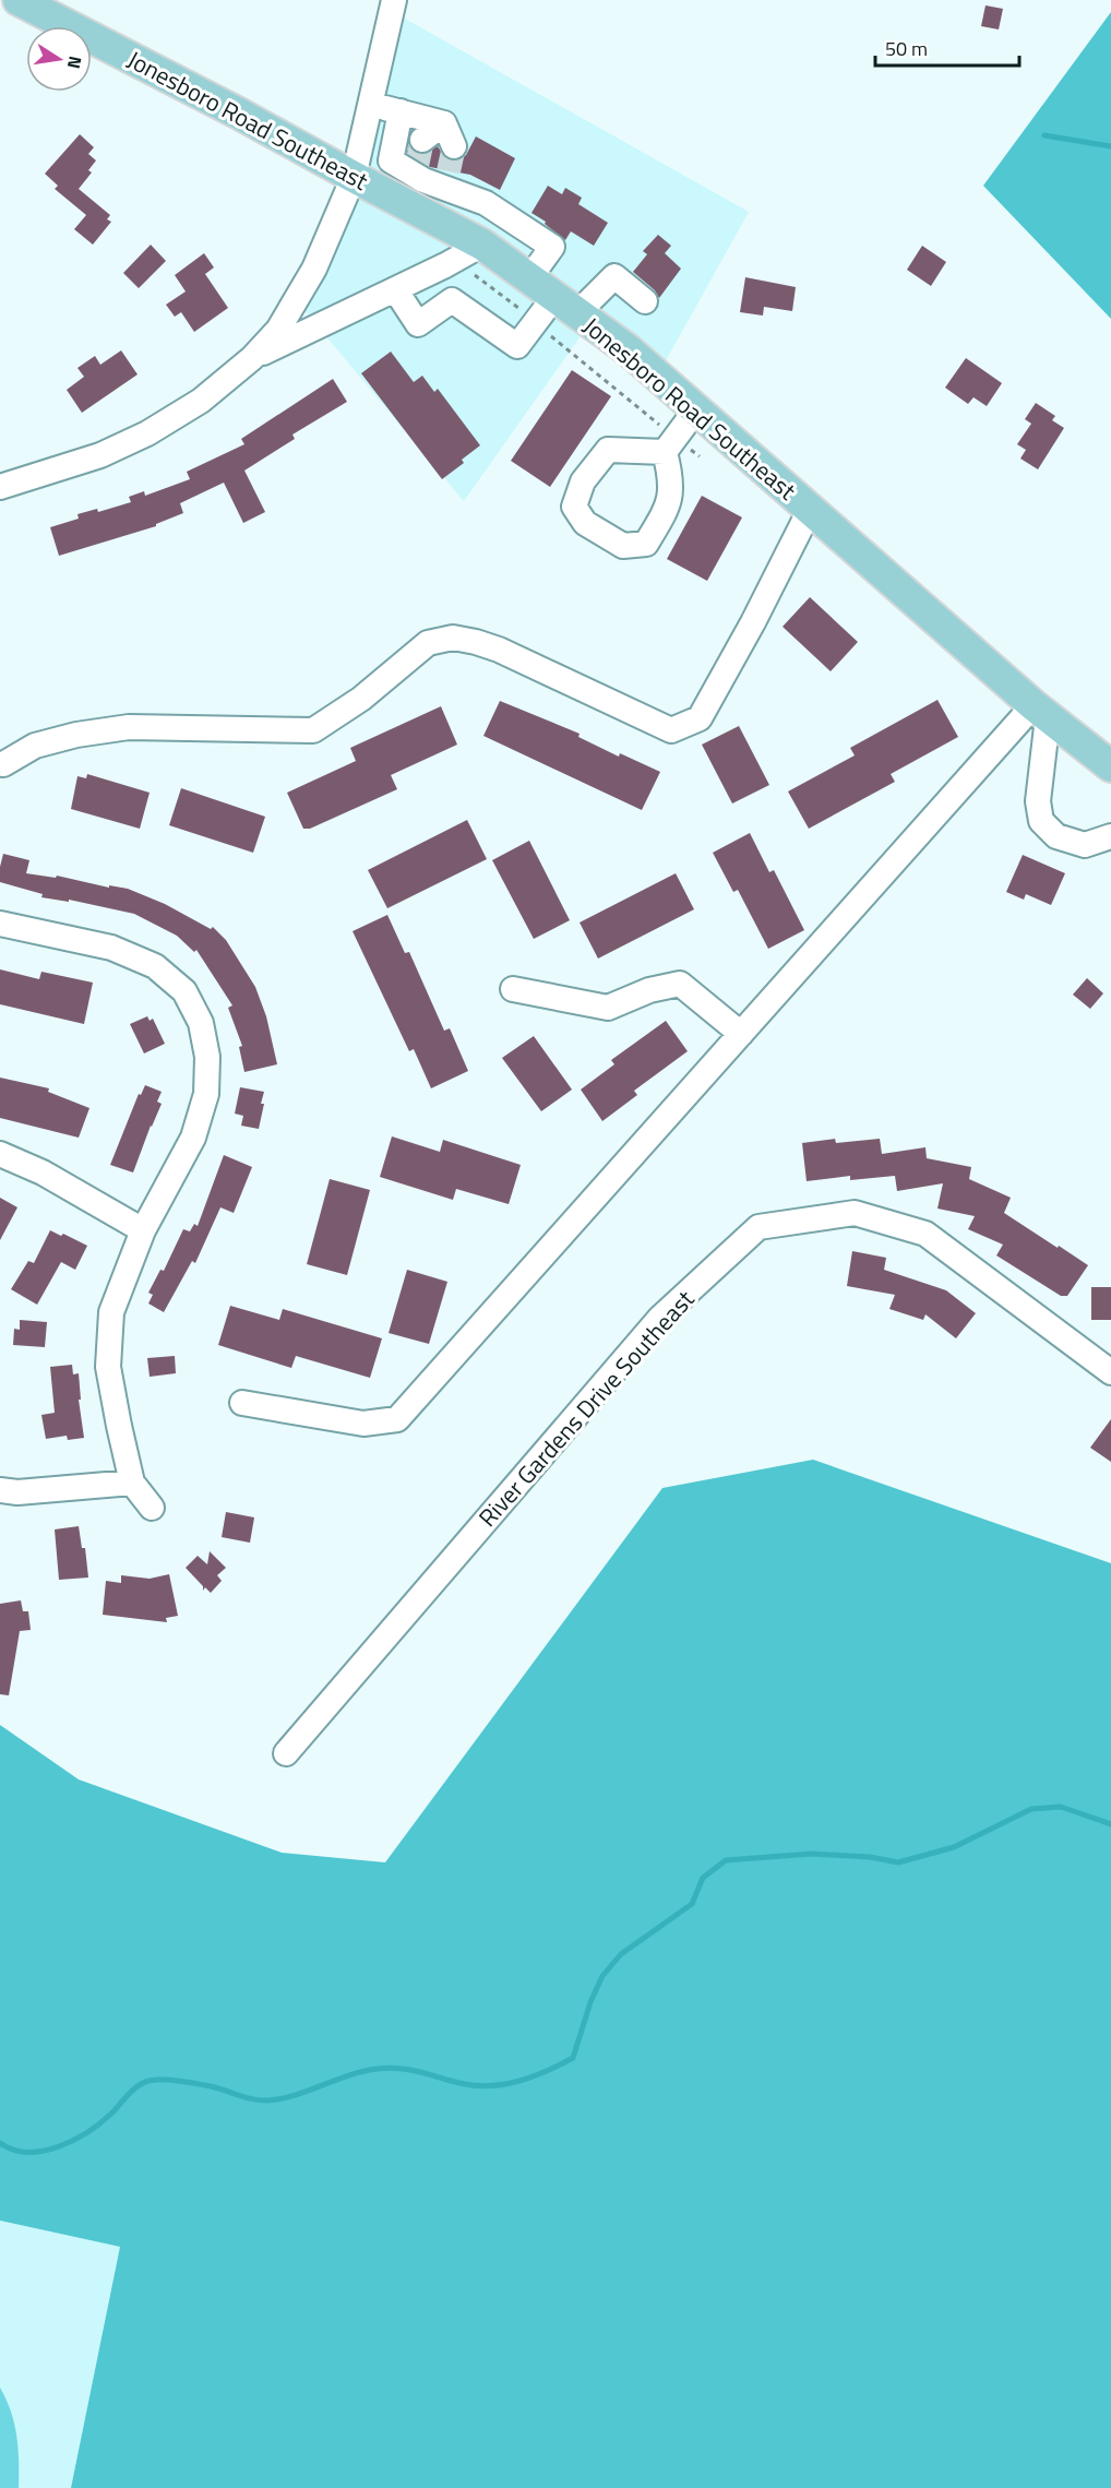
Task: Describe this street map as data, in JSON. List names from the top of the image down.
{
  "streets": {
    "main road": ["Jonesboro Road Southeast"],
    "street": ["River Gardens Drive Southeast"]
  },
  "scale_bar": "50 m",
  "north": "right"
}
